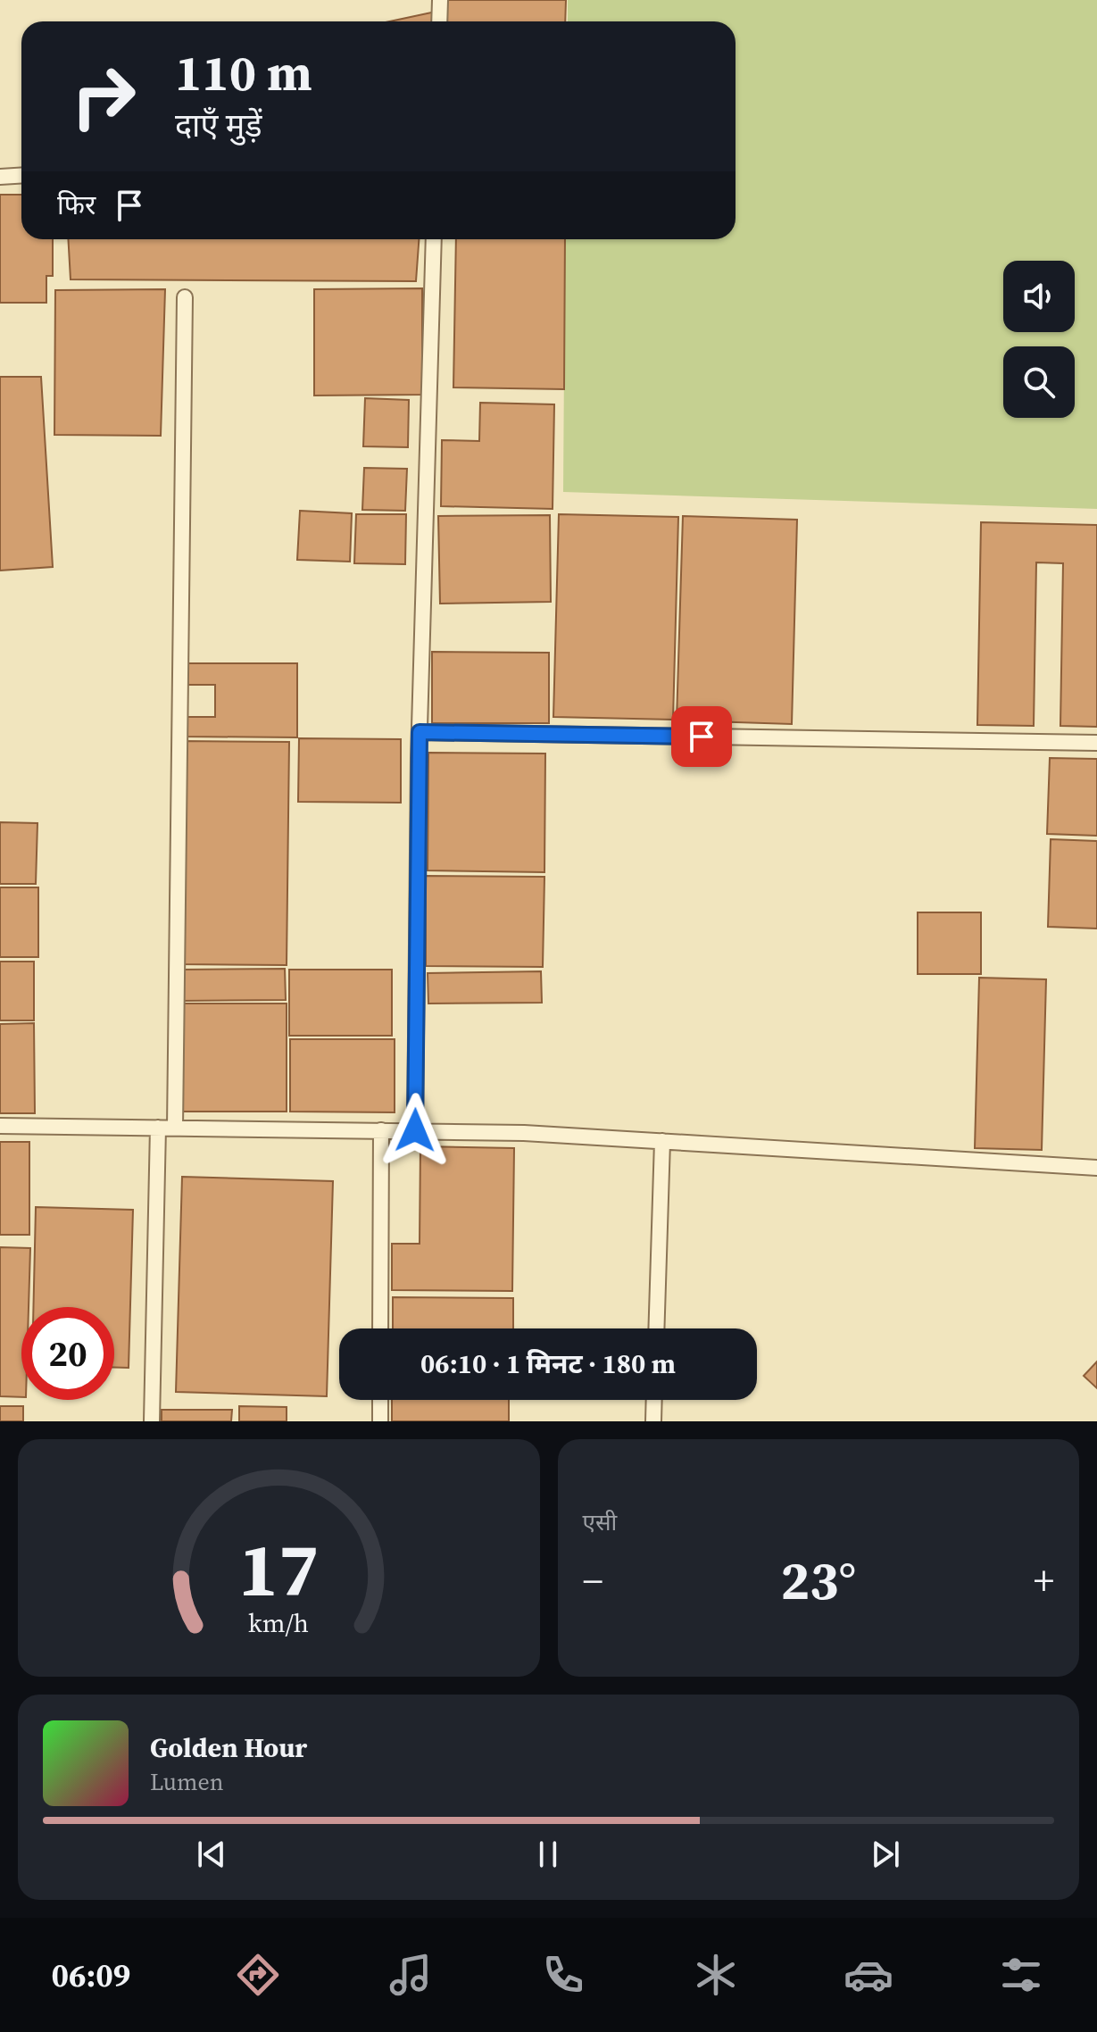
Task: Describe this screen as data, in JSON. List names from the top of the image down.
{
  "page": {
    "turn": ["110 m", "दाएँ मुड़ें"],
    "then": "फिर",
    "limit": "20",
    "trip": "06:10 · 1 मिनट · 180 m",
    "tile": "एसी",
    "heat": ["−", "23°", "+"],
    "song": ["Golden Hour", "Lumen"],
    "tabs": "06:09",
    "gauge": ["17", "km/h"]
  }
}
